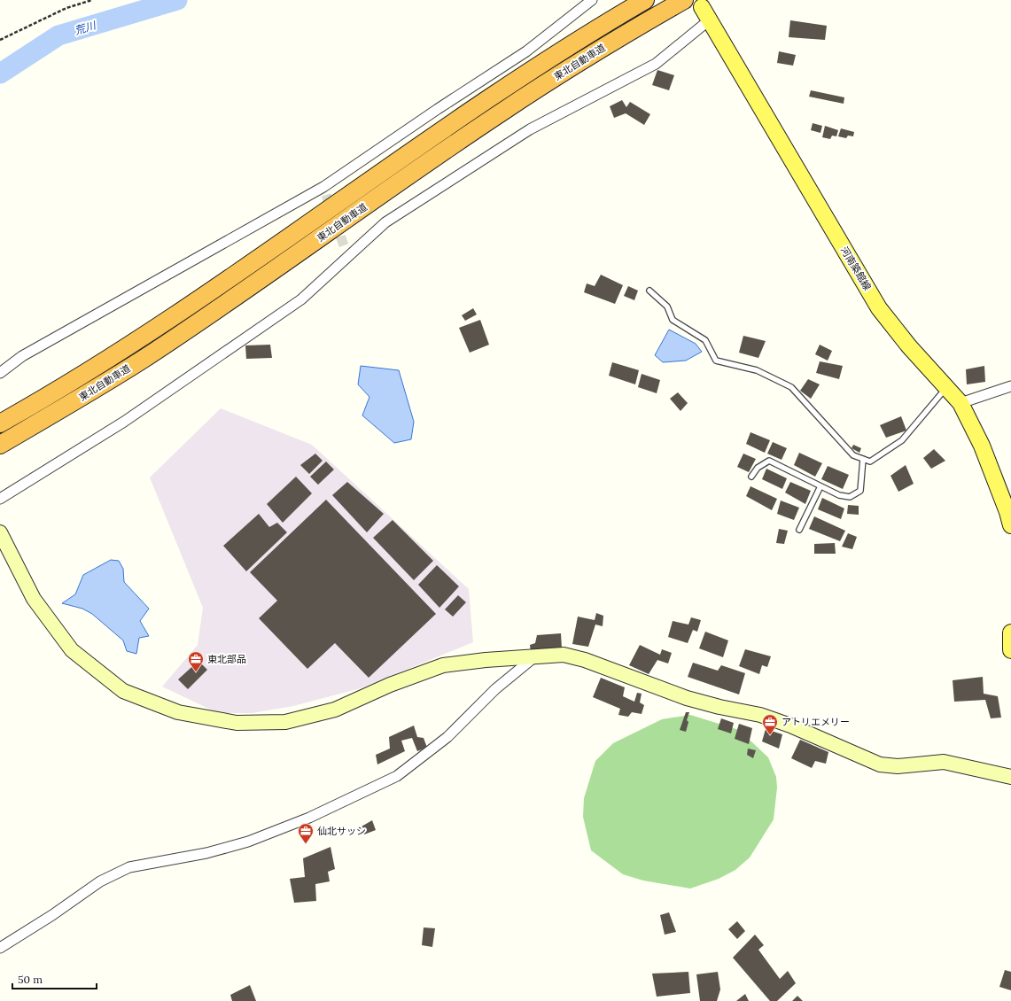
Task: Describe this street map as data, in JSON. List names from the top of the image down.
{
  "streets": {
    "highway": ["東北自動車道"],
    "main road": ["河南築館線"]
  },
  "water": ["荒川"],
  "places": {
    "office": ["東北部品", "アトリエメリー", "仙北サッシ"]
  },
  "scale_bar": "50 m"
}
